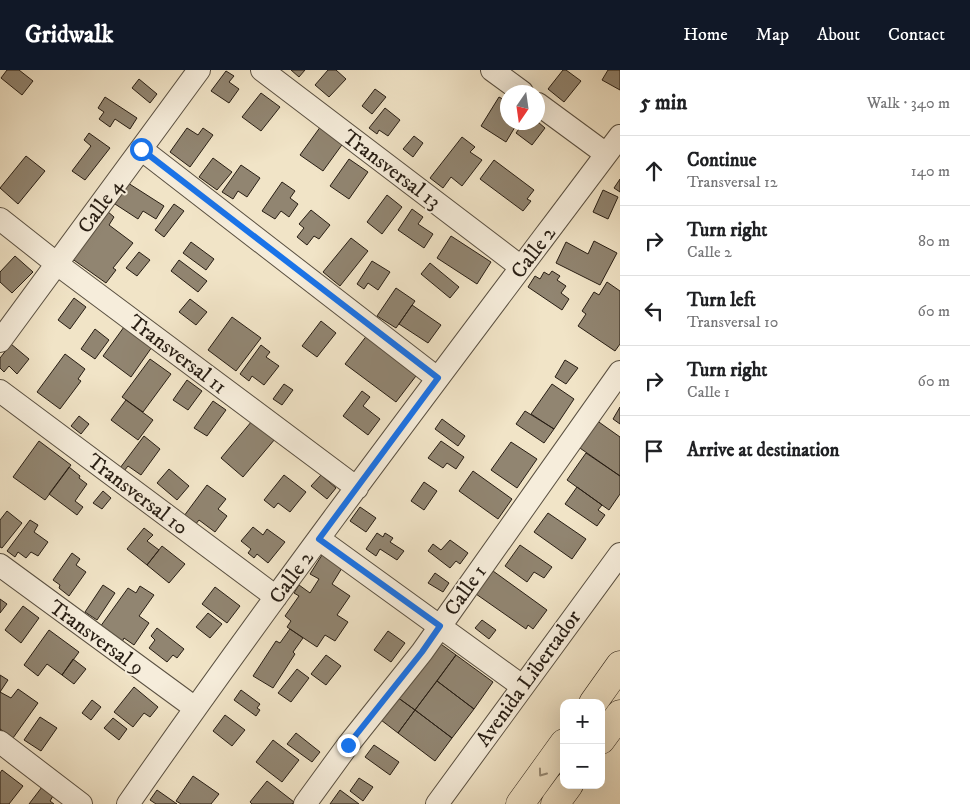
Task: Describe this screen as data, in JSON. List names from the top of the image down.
{
  "streets": {
    "street": [
      "Transversal 13",
      "Calle 4",
      "Calle 2",
      "Transversal 11",
      "Transversal 10",
      "Calle 1",
      "Transversal 9",
      "Avenida Libertador"
    ]
  },
  "crossings": [
    ["Transversal 13", "Calle 2"],
    ["Calle 4", "Transversal 11"],
    ["Calle 2", "Transversal 11"],
    ["Calle 2", "Transversal 10"],
    ["Calle 2", "Transversal 9"]
  ],
  "north": "bottom",
  "page": {
    "header": "Gridwalk",
    "nav": [
      "Home",
      "Map",
      "About",
      "Contact"
    ],
    "heading": ["5 min", "Walk · 340 m"],
    "list": [
      ["Continue", "Transversal 12", "140 m"],
      ["Turn right", "Calle 2", "80 m"],
      ["Turn left", "Transversal 10", "60 m"],
      ["Turn right", "Calle 1", "60 m"],
      "Arrive at destination"
    ],
    "map_buttons": ["+", "−"]
  }
}
